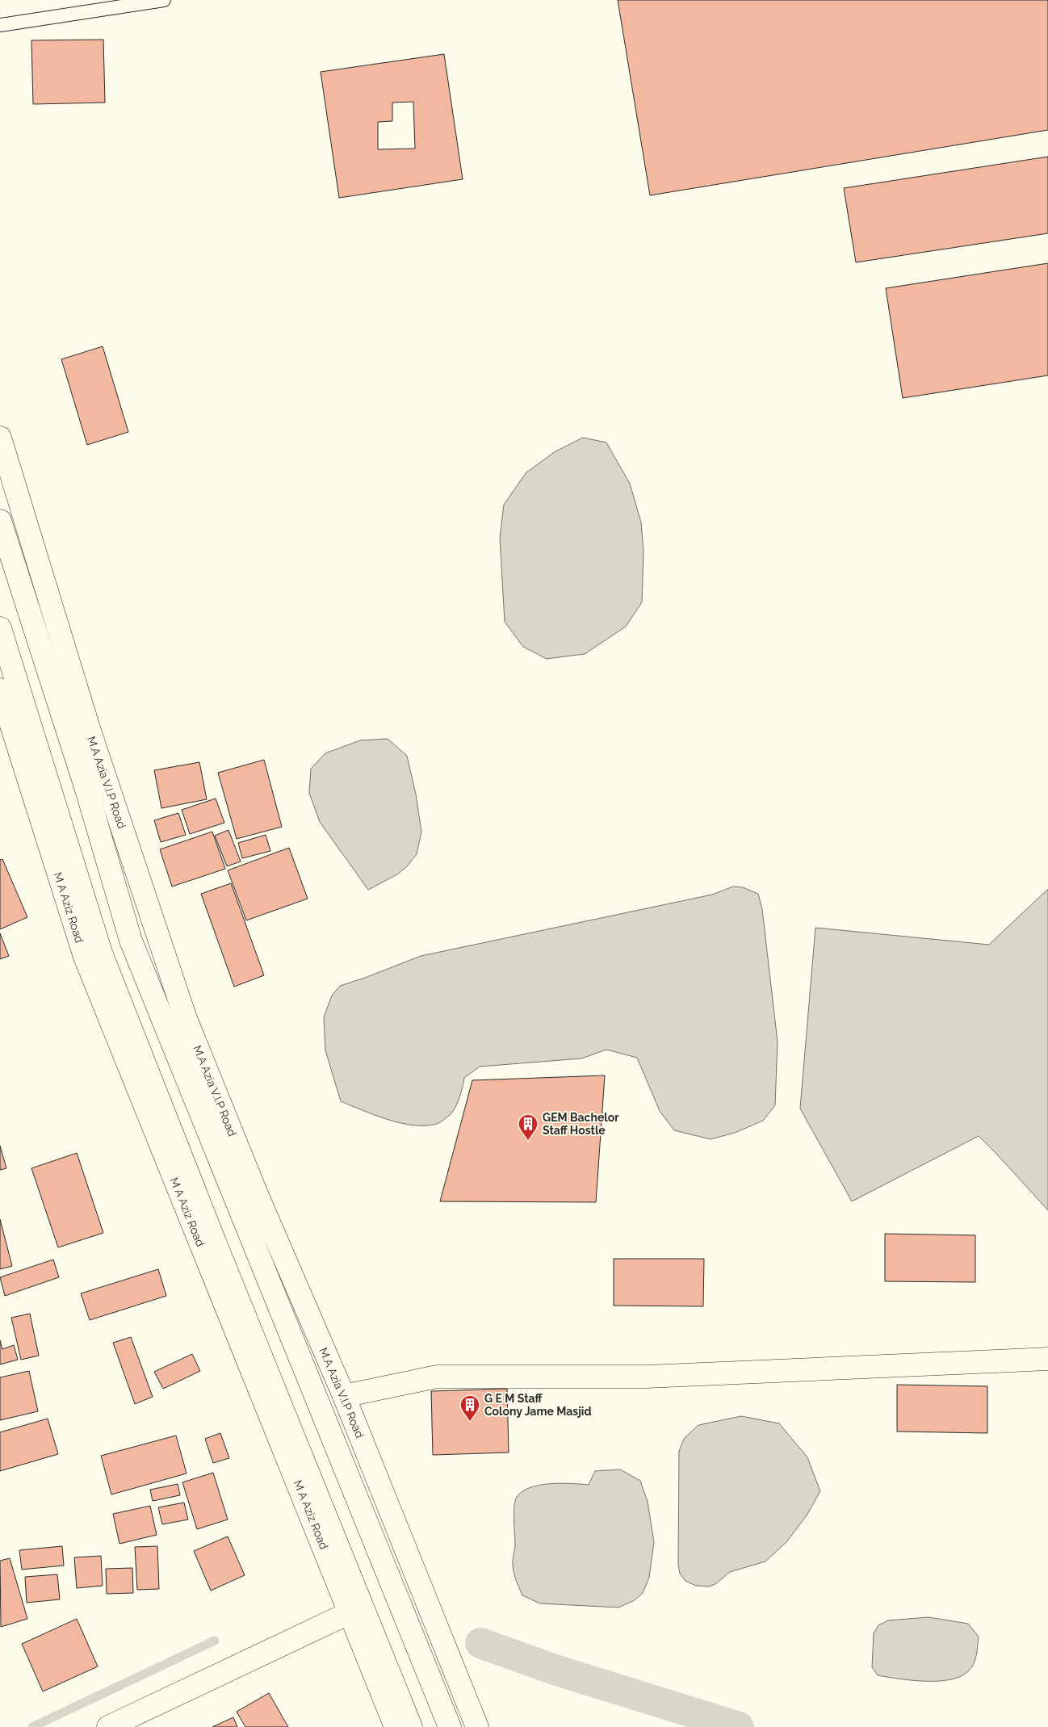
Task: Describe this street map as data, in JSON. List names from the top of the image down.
{
  "streets": {
    "main road": ["M.A Azia V.I.P Road", "M A Aziz Road"]
  },
  "places": {
    "building": ["GEM Bachelor Staff Hostle", "G E M Staff Colony Jame Masjid"]
  }
}
